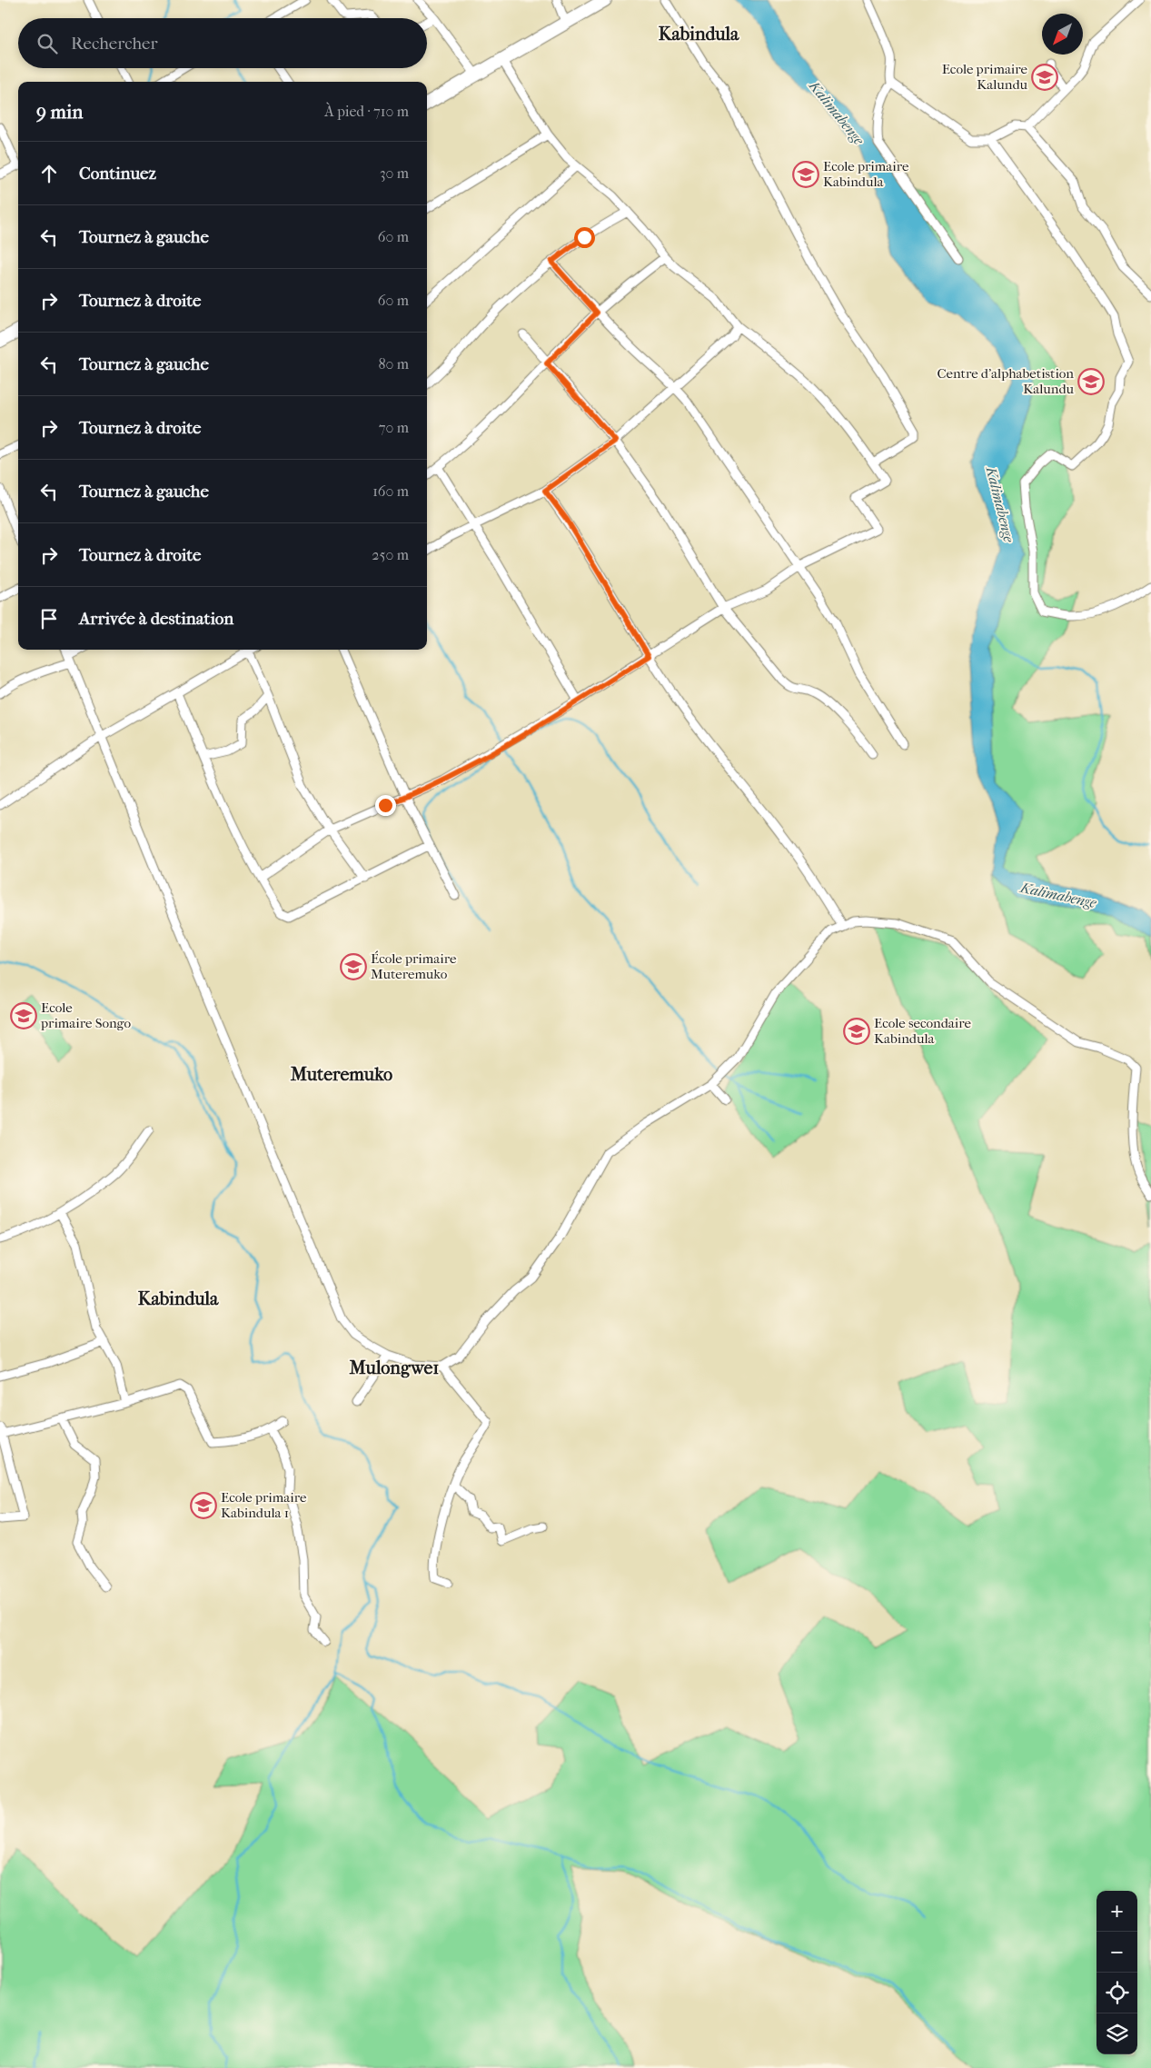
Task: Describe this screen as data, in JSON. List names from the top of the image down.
{
  "districts": [
    "Kabindula",
    "Muteremuko",
    "Kabindula",
    "Mulongwe1"
  ],
  "water": ["Kalimabenge"],
  "places": {
    "school or university": [
      "Ecole primaire Kalundu",
      "Ecole primaire Kabindula",
      "Centre d'alphabetistion Kalundu",
      "École primaire Muteremuko",
      "Ecole primaire Songo",
      "Ecole secondaire Kabindula",
      "Ecole primaire Kabindula 1"
    ]
  },
  "north": "bottom left",
  "page": {
    "search": "Rechercher",
    "heading": ["9 min", "À pied · 710 m"],
    "list": [
      ["Continuez", "30 m"],
      ["Tournez à gauche", "60 m"],
      ["Tournez à droite", "60 m"],
      ["Tournez à gauche", "80 m"],
      ["Tournez à droite", "70 m"],
      ["Tournez à gauche", "160 m"],
      ["Tournez à droite", "250 m"],
      "Arrivée à destination"
    ],
    "map_buttons": ["+", "−"]
  }
}
